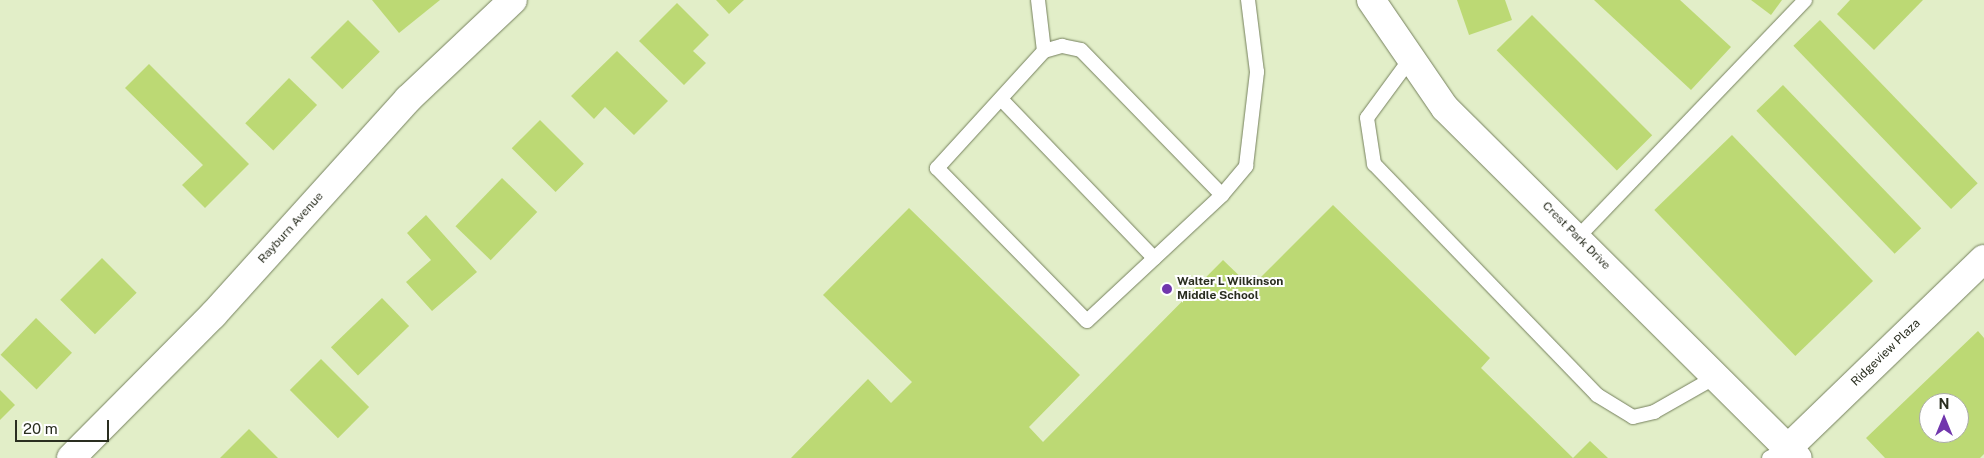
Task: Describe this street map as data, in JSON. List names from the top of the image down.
{
  "streets": {
    "street": ["Rayburn Avenue", "Crest Park Drive", "Ridgeview Plaza"]
  },
  "crossings": [
    ["Crest Park Drive", "Ridgeview Plaza"]
  ],
  "places": ["Walter L Wilkinson Middle School"],
  "scale_bar": "20 m",
  "north": "top"
}
